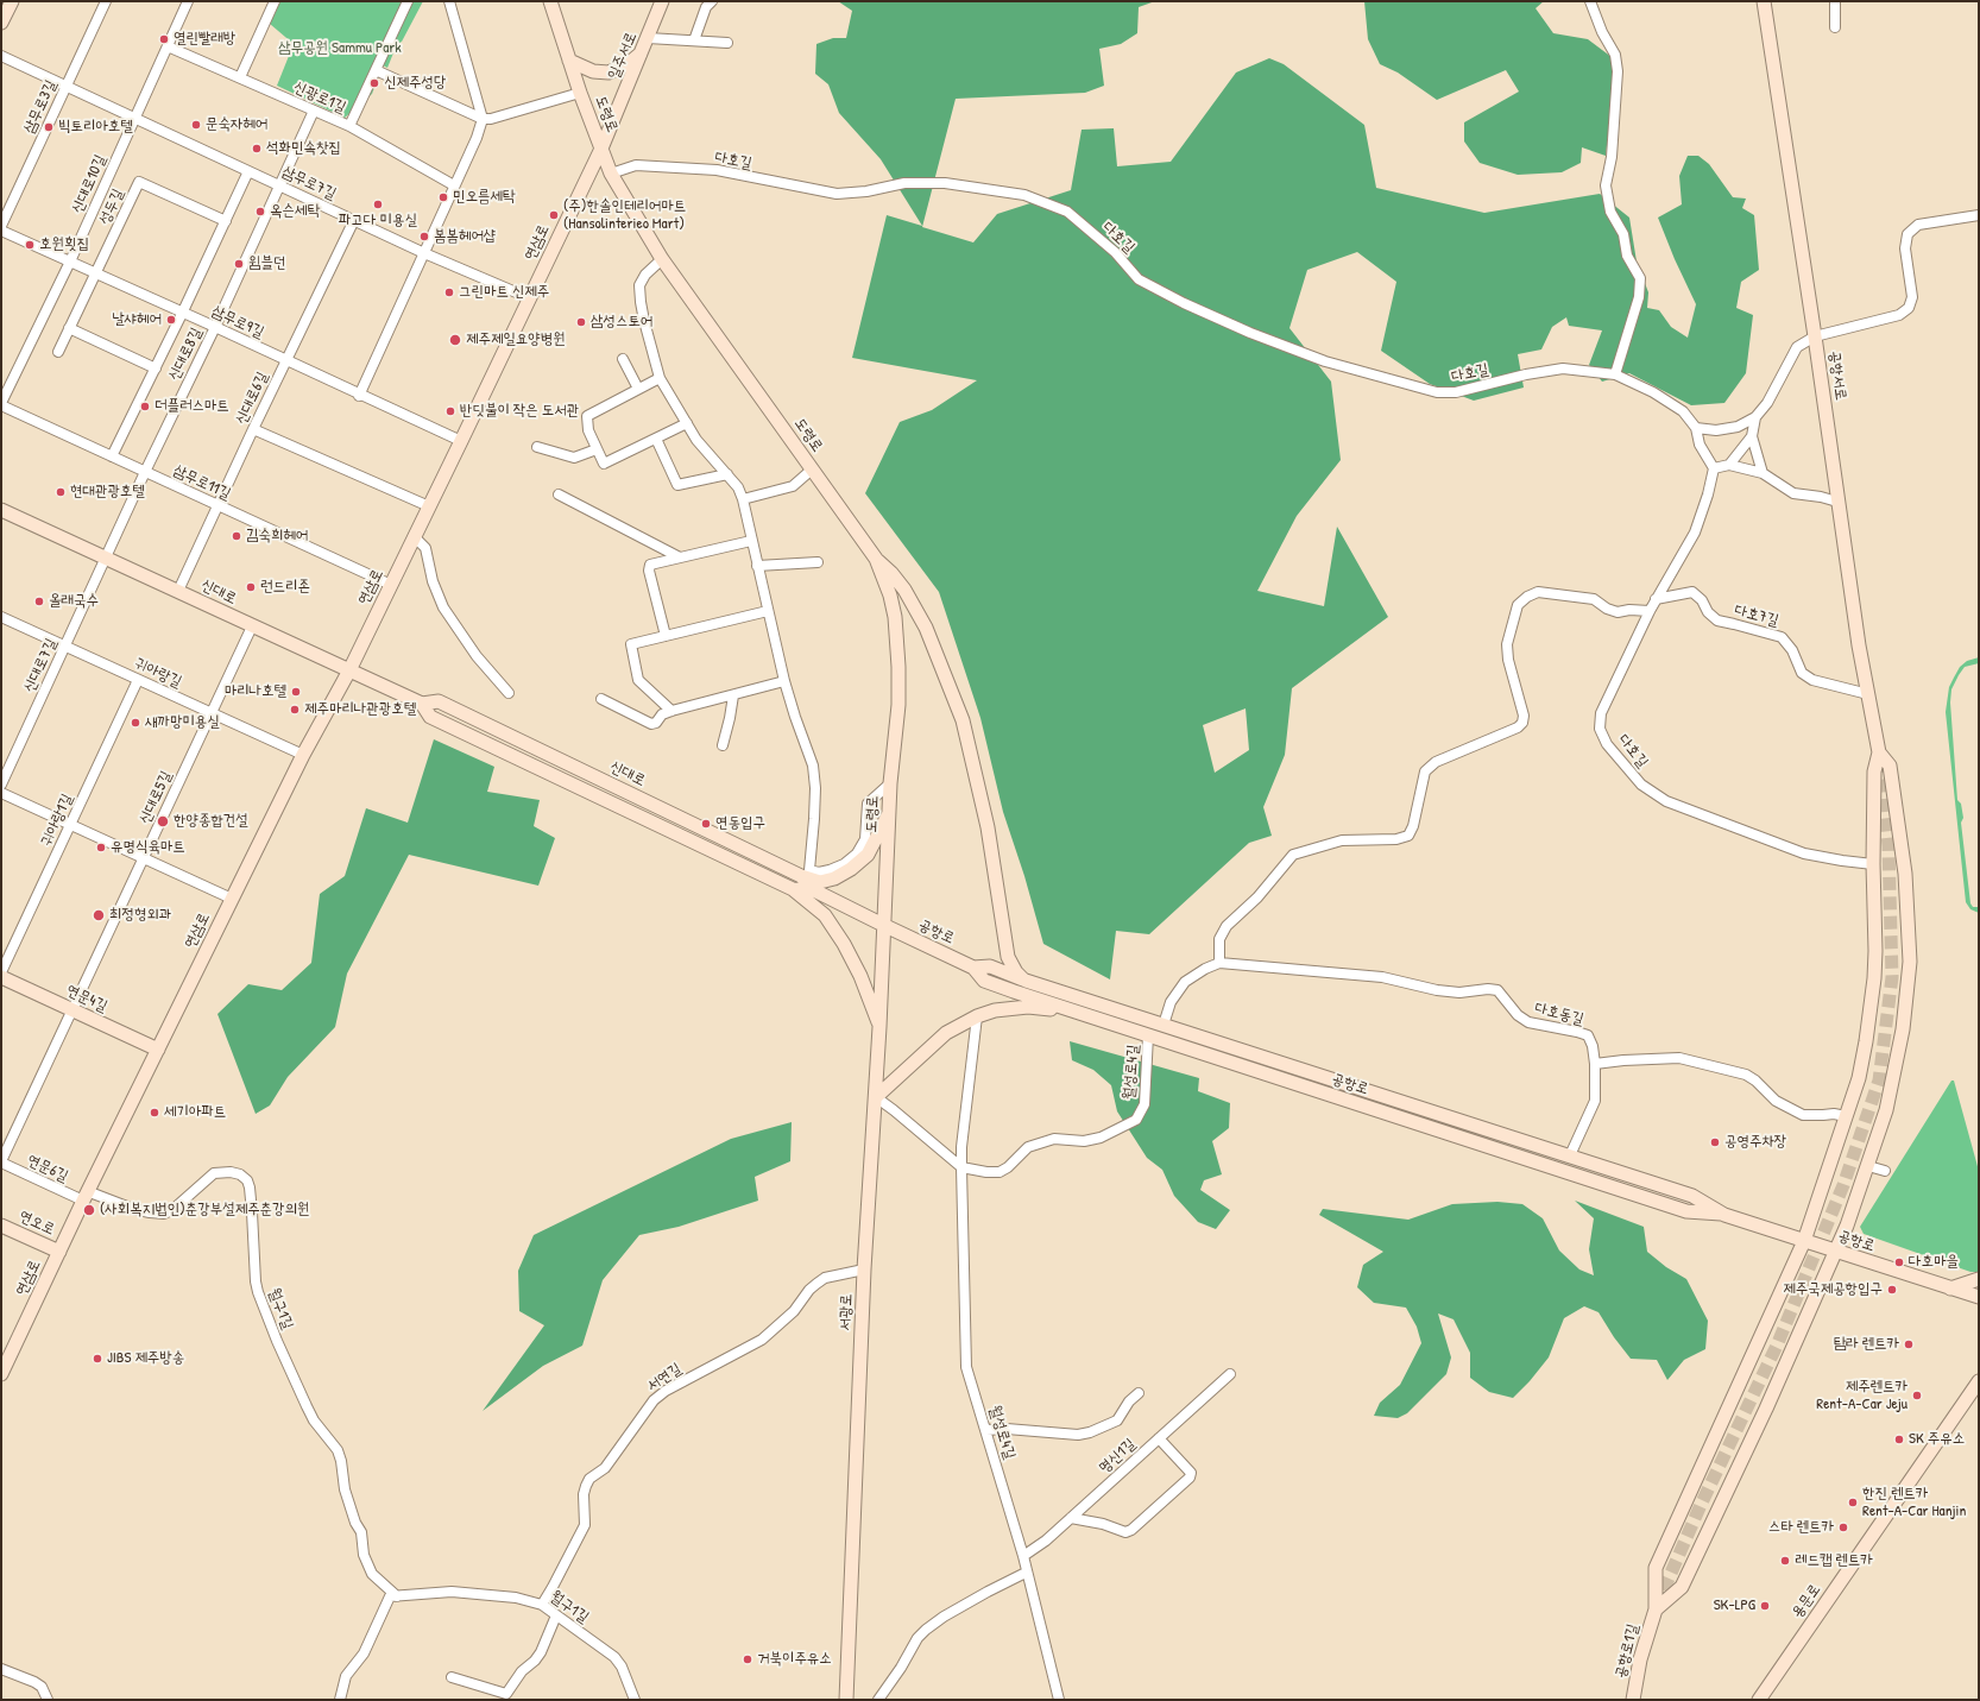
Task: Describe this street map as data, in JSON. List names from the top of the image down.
{
  "streets": {
    "street": [
      "일주서로",
      "신광로1길",
      "삼무로3길",
      "도령로",
      "다호길",
      "삼무로7길",
      "신대로10길",
      "성두길",
      "연삼로",
      "삼무로9길",
      "신대로8길",
      "공항서로",
      "신대로6길",
      "삼무로11길",
      "신대로",
      "다호7길",
      "신대로7길",
      "귀아랑길",
      "신대로5길",
      "귀아랑1길",
      "공항로",
      "연문4길",
      "다호동길",
      "월성로4길",
      "연문6길",
      "연오로",
      "월구1길",
      "서광로",
      "서연길",
      "명신1길",
      "용문로",
      "공항로1길"
    ]
  },
  "crossings": [
    ["일주서로", "도령로"],
    ["일주서로", "연삼로"],
    ["신광로1길", "신대로10길"],
    ["신광로1길", "신대로8길"],
    ["삼무로3길", "삼무로7길"],
    ["도령로", "다호길"],
    ["도령로", "연삼로"],
    ["도령로", "신대로"],
    ["도령로", "공항로"],
    ["도령로", "서광로"],
    ["다호길", "다호7길"],
    ["삼무로7길", "신대로10길"],
    ["삼무로7길", "연삼로"],
    ["삼무로7길", "신대로8길"],
    ["삼무로7길", "신대로6길"],
    ["신대로10길", "삼무로9길"],
    ["신대로10길", "삼무로11길"],
    ["성두길", "삼무로9길"],
    ["연삼로", "삼무로9길"],
    ["연삼로", "삼무로11길"],
    ["연삼로", "신대로"],
    ["연삼로", "귀아랑길"],
    ["연삼로", "연문4길"],
    ["연삼로", "연문6길"],
    ["연삼로", "연오로"],
    ["연삼로", "월구1길"],
    ["삼무로9길", "신대로8길"],
    ["삼무로9길", "신대로6길"],
    ["신대로8길", "삼무로11길"],
    ["신대로8길", "신대로"],
    ["신대로8길", "신대로7길"],
    ["공항서로", "다호7길"],
    ["신대로6길", "삼무로11길"],
    ["신대로6길", "신대로"],
    ["신대로", "신대로7길"],
    ["신대로", "신대로5길"],
    ["신대로", "공항로"],
    ["신대로", "서광로"],
    ["신대로7길", "귀아랑길"],
    ["귀아랑길", "신대로5길"],
    ["귀아랑길", "귀아랑1길"],
    ["신대로5길", "연문4길"],
    ["신대로5길", "연문6길"],
    ["공항로", "다호동길"],
    ["공항로", "월성로4길"],
    ["공항로", "서광로"],
    ["월성로4길", "명신1길"],
    ["연문6길", "월구1길"],
    ["월구1길", "서연길"],
    ["서광로", "서연길"]
  ],
  "parks": ["삼무공원 Sammu Park"],
  "places": [
    "열린빨래방",
    "신제주성당",
    "문숙자헤어",
    "빅토리아호텔",
    "석화민속찻집",
    "민오름세탁",
    "파고다 미용실",
    "옥슨세탁",
    "(주)한솔인테리어마트 (Hansolinterieo Mart)",
    "봄봄헤어샵",
    "호원횟집",
    "윔블던",
    "그린마트 신제주",
    "날샤헤어",
    "삼성스토어",
    "제주제일요양병원",
    "더플러스마트",
    "반딧불이 작은 도서관",
    "현대관광호텔",
    "김숙희헤어",
    "런드리존",
    "올래국수",
    "마리나호텔",
    "제주마리나관광호텔",
    "새까망미용실",
    "한양종합건설",
    "연동입구",
    "유명식육마트",
    "최정형외과",
    "세기아파트",
    "공영주차장",
    "(사회복지법인)춘강부설제주춘강의원",
    "다호마을",
    "제주국제공항입구",
    "탐라 렌트카",
    "JIBS 제주방송",
    "제주렌트카 Rent-A-Car Jeju",
    "SK 주유소",
    "한진 렌트카 Rent-A-Car Hanjin",
    "스타 렌트카",
    "레드캡 렌트카",
    "SK-LPG",
    "거북이주유소"
  ]
}
